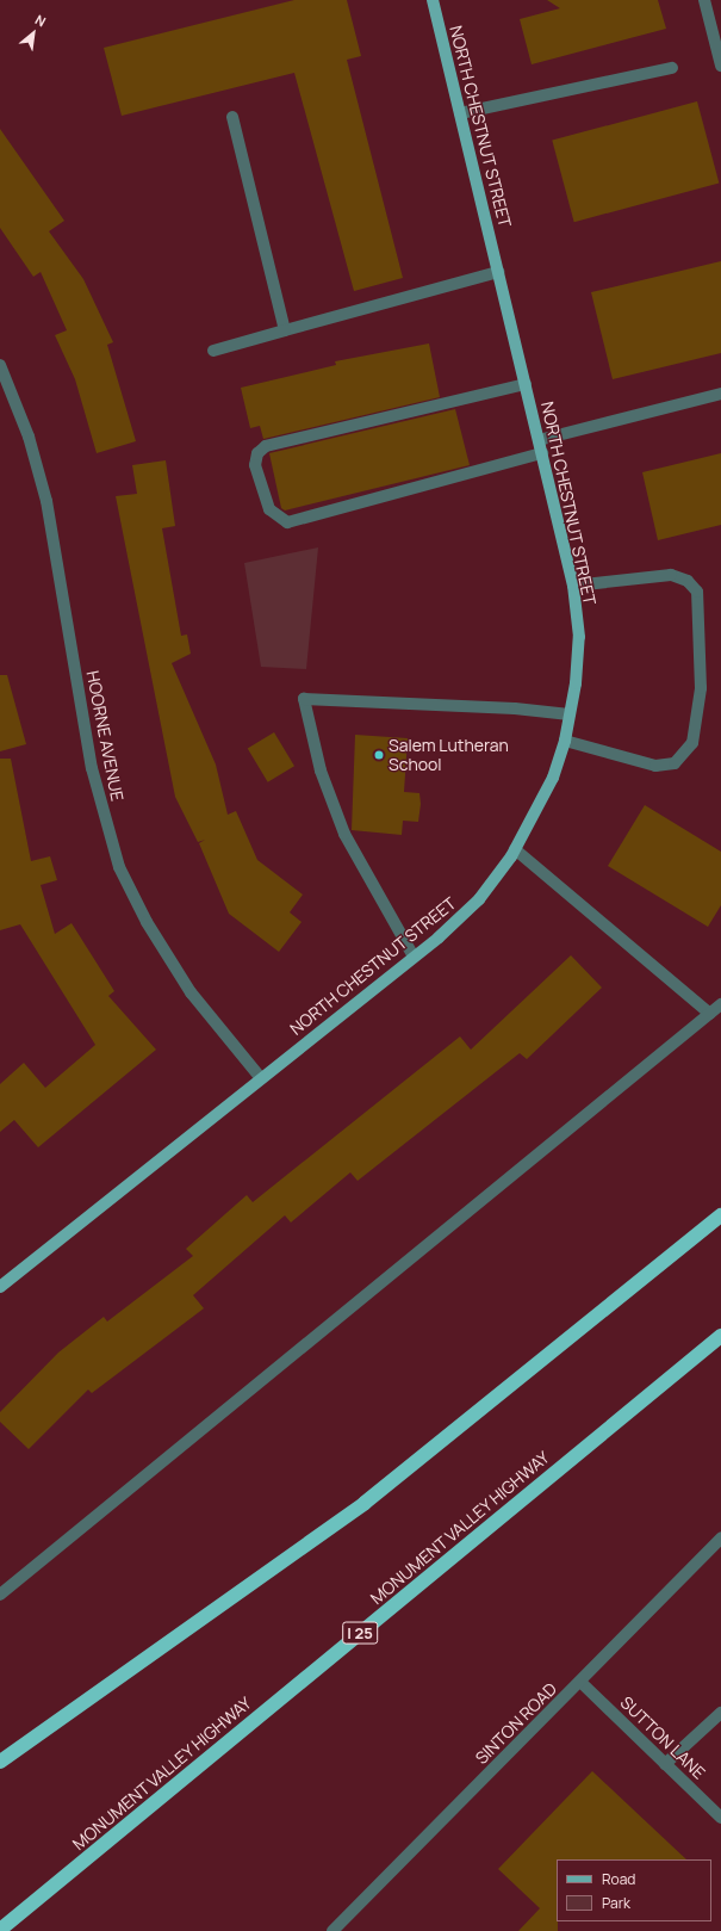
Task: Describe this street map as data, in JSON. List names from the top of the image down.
{
  "streets": {
    "highway": ["MONUMENT VALLEY HIGHWAY", "I 25"],
    "main road": ["NORTH CHESTNUT STREET"],
    "street": ["HOORNE AVENUE", "SINTON ROAD", "SUTTON LANE"]
  },
  "crossings": [
    ["NORTH CHESTNUT STREET", "HOORNE AVENUE"],
    ["SINTON ROAD", "SUTTON LANE"]
  ],
  "places": ["Salem Lutheran School"],
  "legend": ["Road", "Park"],
  "north": "top right"
}
